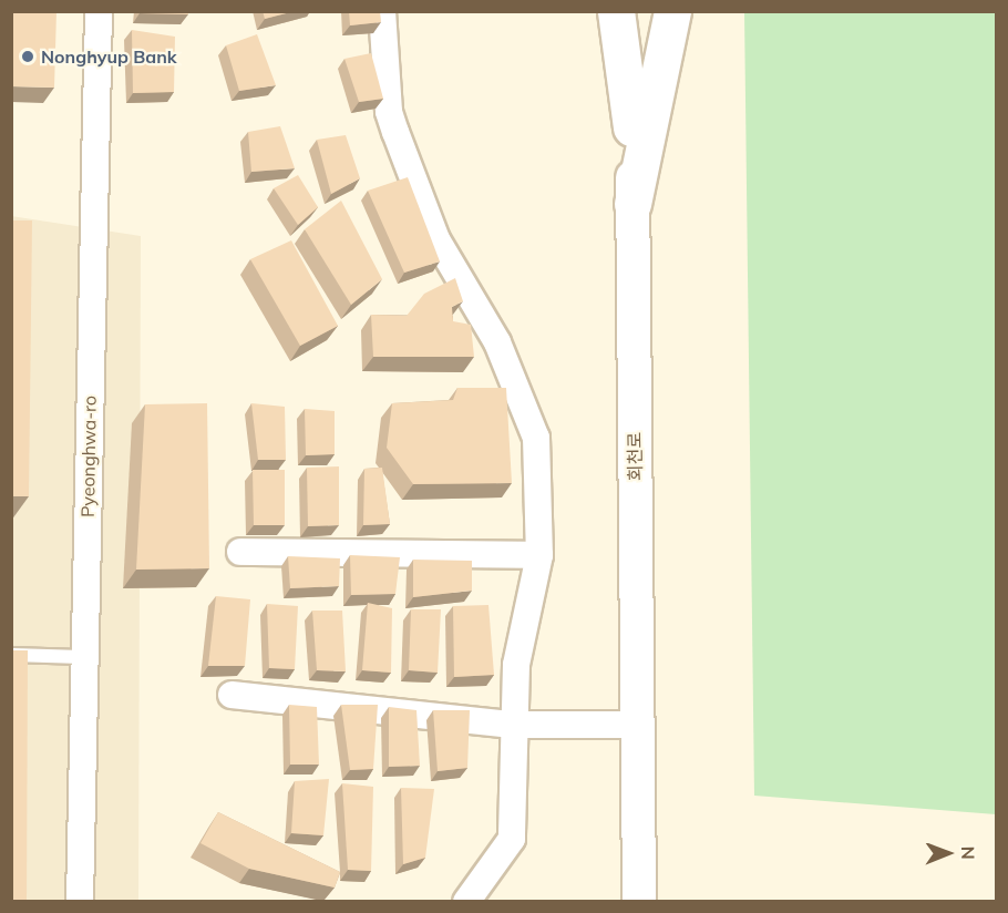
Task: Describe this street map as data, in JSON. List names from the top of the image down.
{
  "streets": {
    "street": ["Pyeonghwa-ro", "회천로"]
  },
  "places": ["Nonghyup Bank"],
  "north": "right"
}
